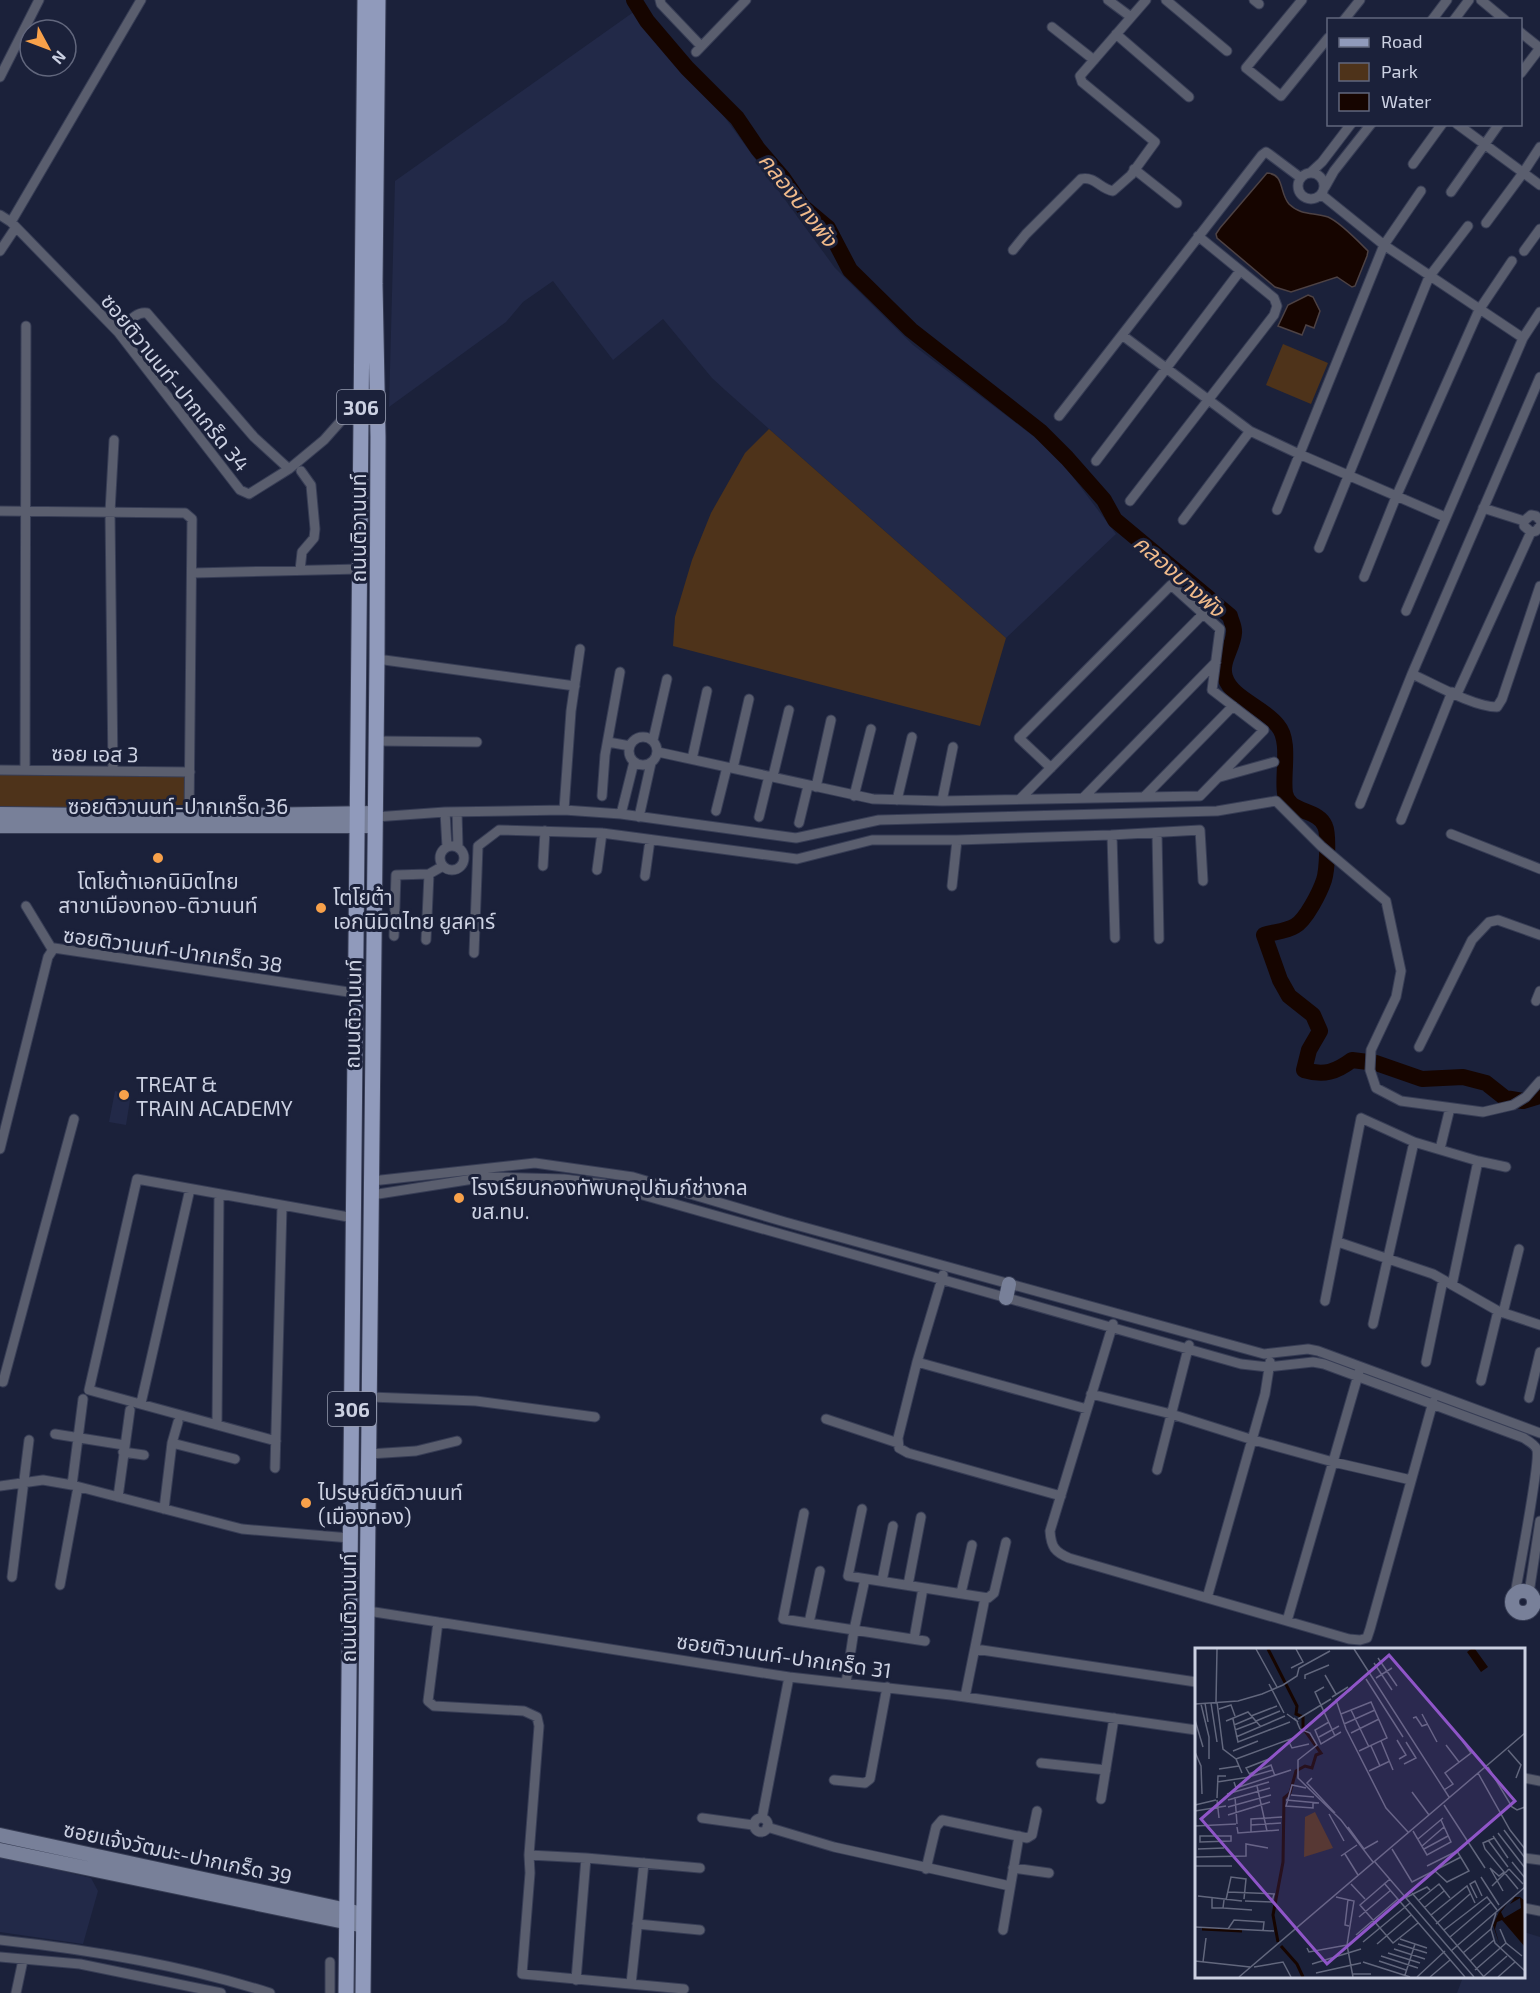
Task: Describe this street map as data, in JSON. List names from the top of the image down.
{
  "streets": {
    "main road": [
      "306",
      "ถนนติวานนท์",
      "ซอยติวานนท์-ปากเกร็ด 36",
      "ซอยแจ้งวัฒนะ-ปากเกร็ด 39"
    ],
    "street": [
      "ซอยติวานนท์-ปากเกร็ด 34",
      "ซอย เอส 3",
      "ซอยติวานนท์-ปากเกร็ด 38",
      "ซอยติวานนท์-ปากเกร็ด 31"
    ]
  },
  "crossings": [
    ["ซอยติวานนท์-ปากเกร็ด 34", "ถนนติวานนท์"],
    ["ถนนติวานนท์", "ซอยติวานนท์-ปากเกร็ด 36"],
    ["ถนนติวานนท์", "ซอยติวานนท์-ปากเกร็ด 38"],
    ["ถนนติวานนท์", "ซอยติวานนท์-ปากเกร็ด 31"],
    ["ถนนติวานนท์", "ซอยแจ้งวัฒนะ-ปากเกร็ด 39"]
  ],
  "water": ["คลองบางพัง"],
  "places": [
    "โตโยต้าเอกนิมิตไทย สาขาเมืองทอง-ติวานนท์",
    "โตโยต้า เอกนิมิตไทย ยูสคาร์",
    "TREAT & TRAIN ACADEMY",
    "โรงเรียนกองทัพบกอุปถัมภ์ช่างกล ขส.ทบ.",
    "ไปรษณีย์ติวานนท์ (เมืองทอง)"
  ],
  "legend": ["Road", "Park", "Water"],
  "north": "bottom right"
}
